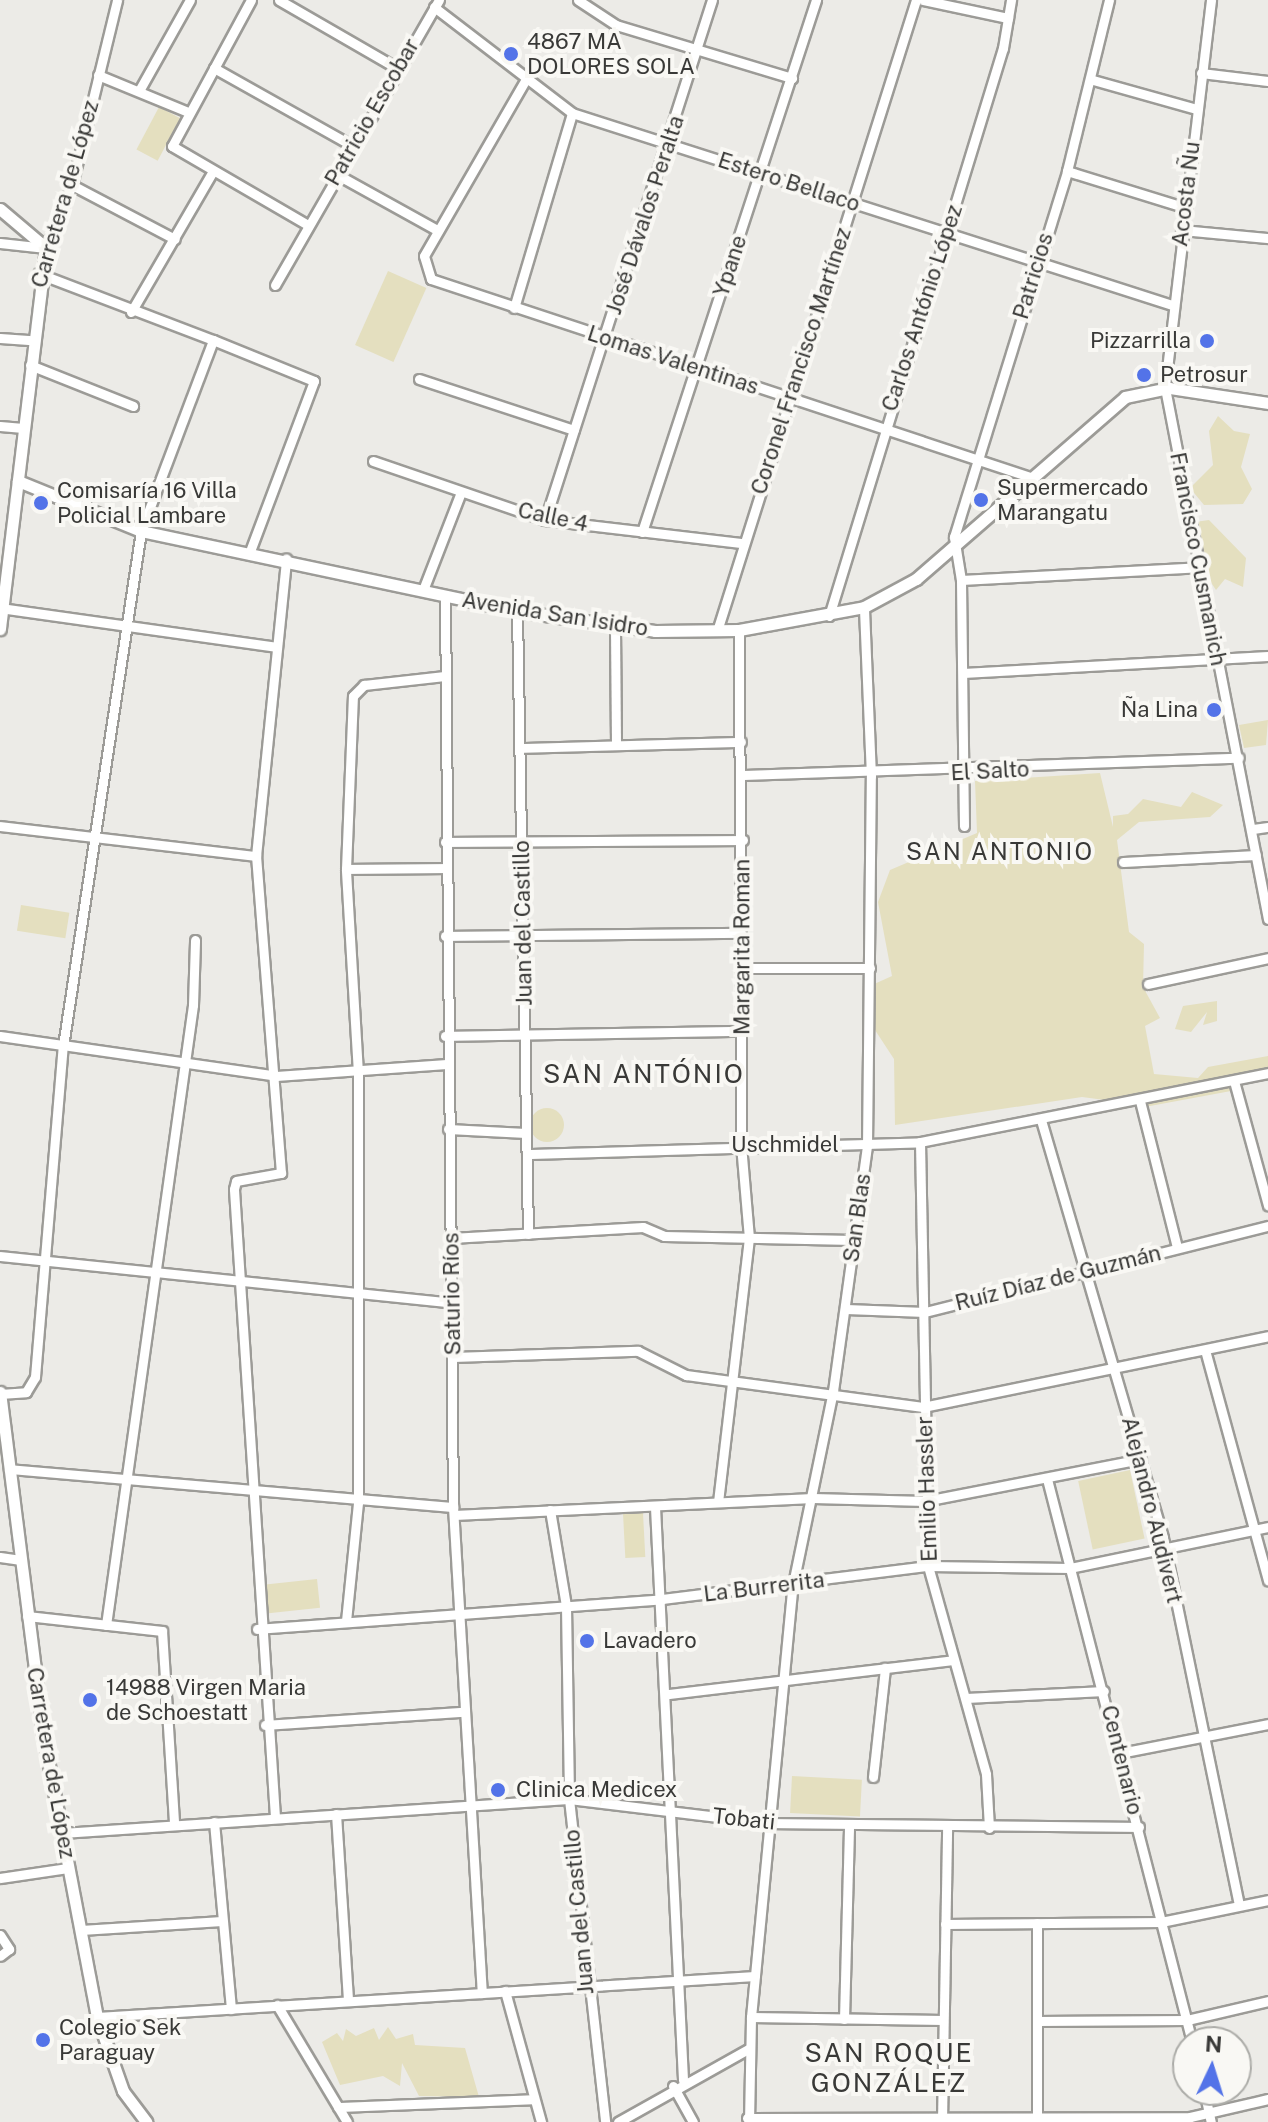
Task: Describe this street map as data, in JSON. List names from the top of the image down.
{
  "streets": {
    "main road": ["Carretera de López", "Avenida San Isidro"],
    "street": [
      "Patricio Escobar",
      "Estero Bellaco",
      "Acosta Ñu",
      "José Dávalos Peralta",
      "Ypane",
      "Patricios",
      "Carlos António López",
      "Lomas Valentinas",
      "Coronel Francisco Martínez",
      "Calle 4",
      "Francisco Cusmanich",
      "El Salto",
      "Juan del Castillo",
      "Margarita Roman",
      "Uschmidel",
      "San Blas",
      "Ruíz Díaz de Guzmán",
      "Saturio Ríos",
      "Emilio Hassler",
      "Alejandro Audivert",
      "La Burrerita",
      "Centenario",
      "Tobati"
    ]
  },
  "crossings": [
    ["Patricio Escobar", "Estero Bellaco"],
    ["Estero Bellaco", "Acosta Ñu"],
    ["Estero Bellaco", "José Dávalos Peralta"],
    ["Estero Bellaco", "Ypane"],
    ["Estero Bellaco", "Patricios"],
    ["Estero Bellaco", "Carlos António López"],
    ["Estero Bellaco", "Coronel Francisco Martínez"],
    ["Carretera de López", "Avenida San Isidro"],
    ["Carretera de López", "Tobati"],
    ["Acosta Ñu", "Francisco Cusmanich"],
    ["Acosta Ñu", "Avenida San Isidro"],
    ["José Dávalos Peralta", "Lomas Valentinas"],
    ["José Dávalos Peralta", "Calle 4"],
    ["Ypane", "Lomas Valentinas"],
    ["Ypane", "Calle 4"],
    ["Patricios", "Lomas Valentinas"],
    ["Patricios", "Avenida San Isidro"],
    ["Carlos António López", "Lomas Valentinas"],
    ["Carlos António López", "Avenida San Isidro"],
    ["Lomas Valentinas", "Coronel Francisco Martínez"],
    ["Lomas Valentinas", "Avenida San Isidro"],
    ["Coronel Francisco Martínez", "Calle 4"],
    ["Coronel Francisco Martínez", "Avenida San Isidro"],
    ["Francisco Cusmanich", "Avenida San Isidro"],
    ["Francisco Cusmanich", "El Salto"],
    ["Avenida San Isidro", "Juan del Castillo"],
    ["Avenida San Isidro", "Margarita Roman"],
    ["Avenida San Isidro", "San Blas"],
    ["Avenida San Isidro", "Saturio Ríos"],
    ["El Salto", "Margarita Roman"],
    ["El Salto", "San Blas"],
    ["Juan del Castillo", "Uschmidel"],
    ["Juan del Castillo", "La Burrerita"],
    ["Juan del Castillo", "Tobati"],
    ["Margarita Roman", "Uschmidel"],
    ["Uschmidel", "San Blas"],
    ["Uschmidel", "Emilio Hassler"],
    ["Uschmidel", "Alejandro Audivert"],
    ["San Blas", "Ruíz Díaz de Guzmán"],
    ["San Blas", "La Burrerita"],
    ["San Blas", "Tobati"],
    ["Ruíz Díaz de Guzmán", "Emilio Hassler"],
    ["Ruíz Díaz de Guzmán", "Alejandro Audivert"],
    ["Saturio Ríos", "La Burrerita"],
    ["Saturio Ríos", "Tobati"],
    ["Emilio Hassler", "La Burrerita"],
    ["Emilio Hassler", "Tobati"],
    ["Alejandro Audivert", "La Burrerita"],
    ["La Burrerita", "Centenario"],
    ["Centenario", "Tobati"]
  ],
  "districts": ["SAN ANTONIO", "SAN ANTÓNIO", "SAN ROQUE GONZÁLEZ"],
  "places": [
    "4867 MA DOLORES SOLA",
    "Pizzarrilla",
    "Petrosur",
    "Supermercado Marangatu",
    "Comisaría 16 Villa Policial Lambare",
    "Ña Lina",
    "Lavadero",
    "14988 Virgen Maria de Schoestatt",
    "Clinica Medicex",
    "Colegio Sek Paraguay"
  ],
  "north": "top"
}
